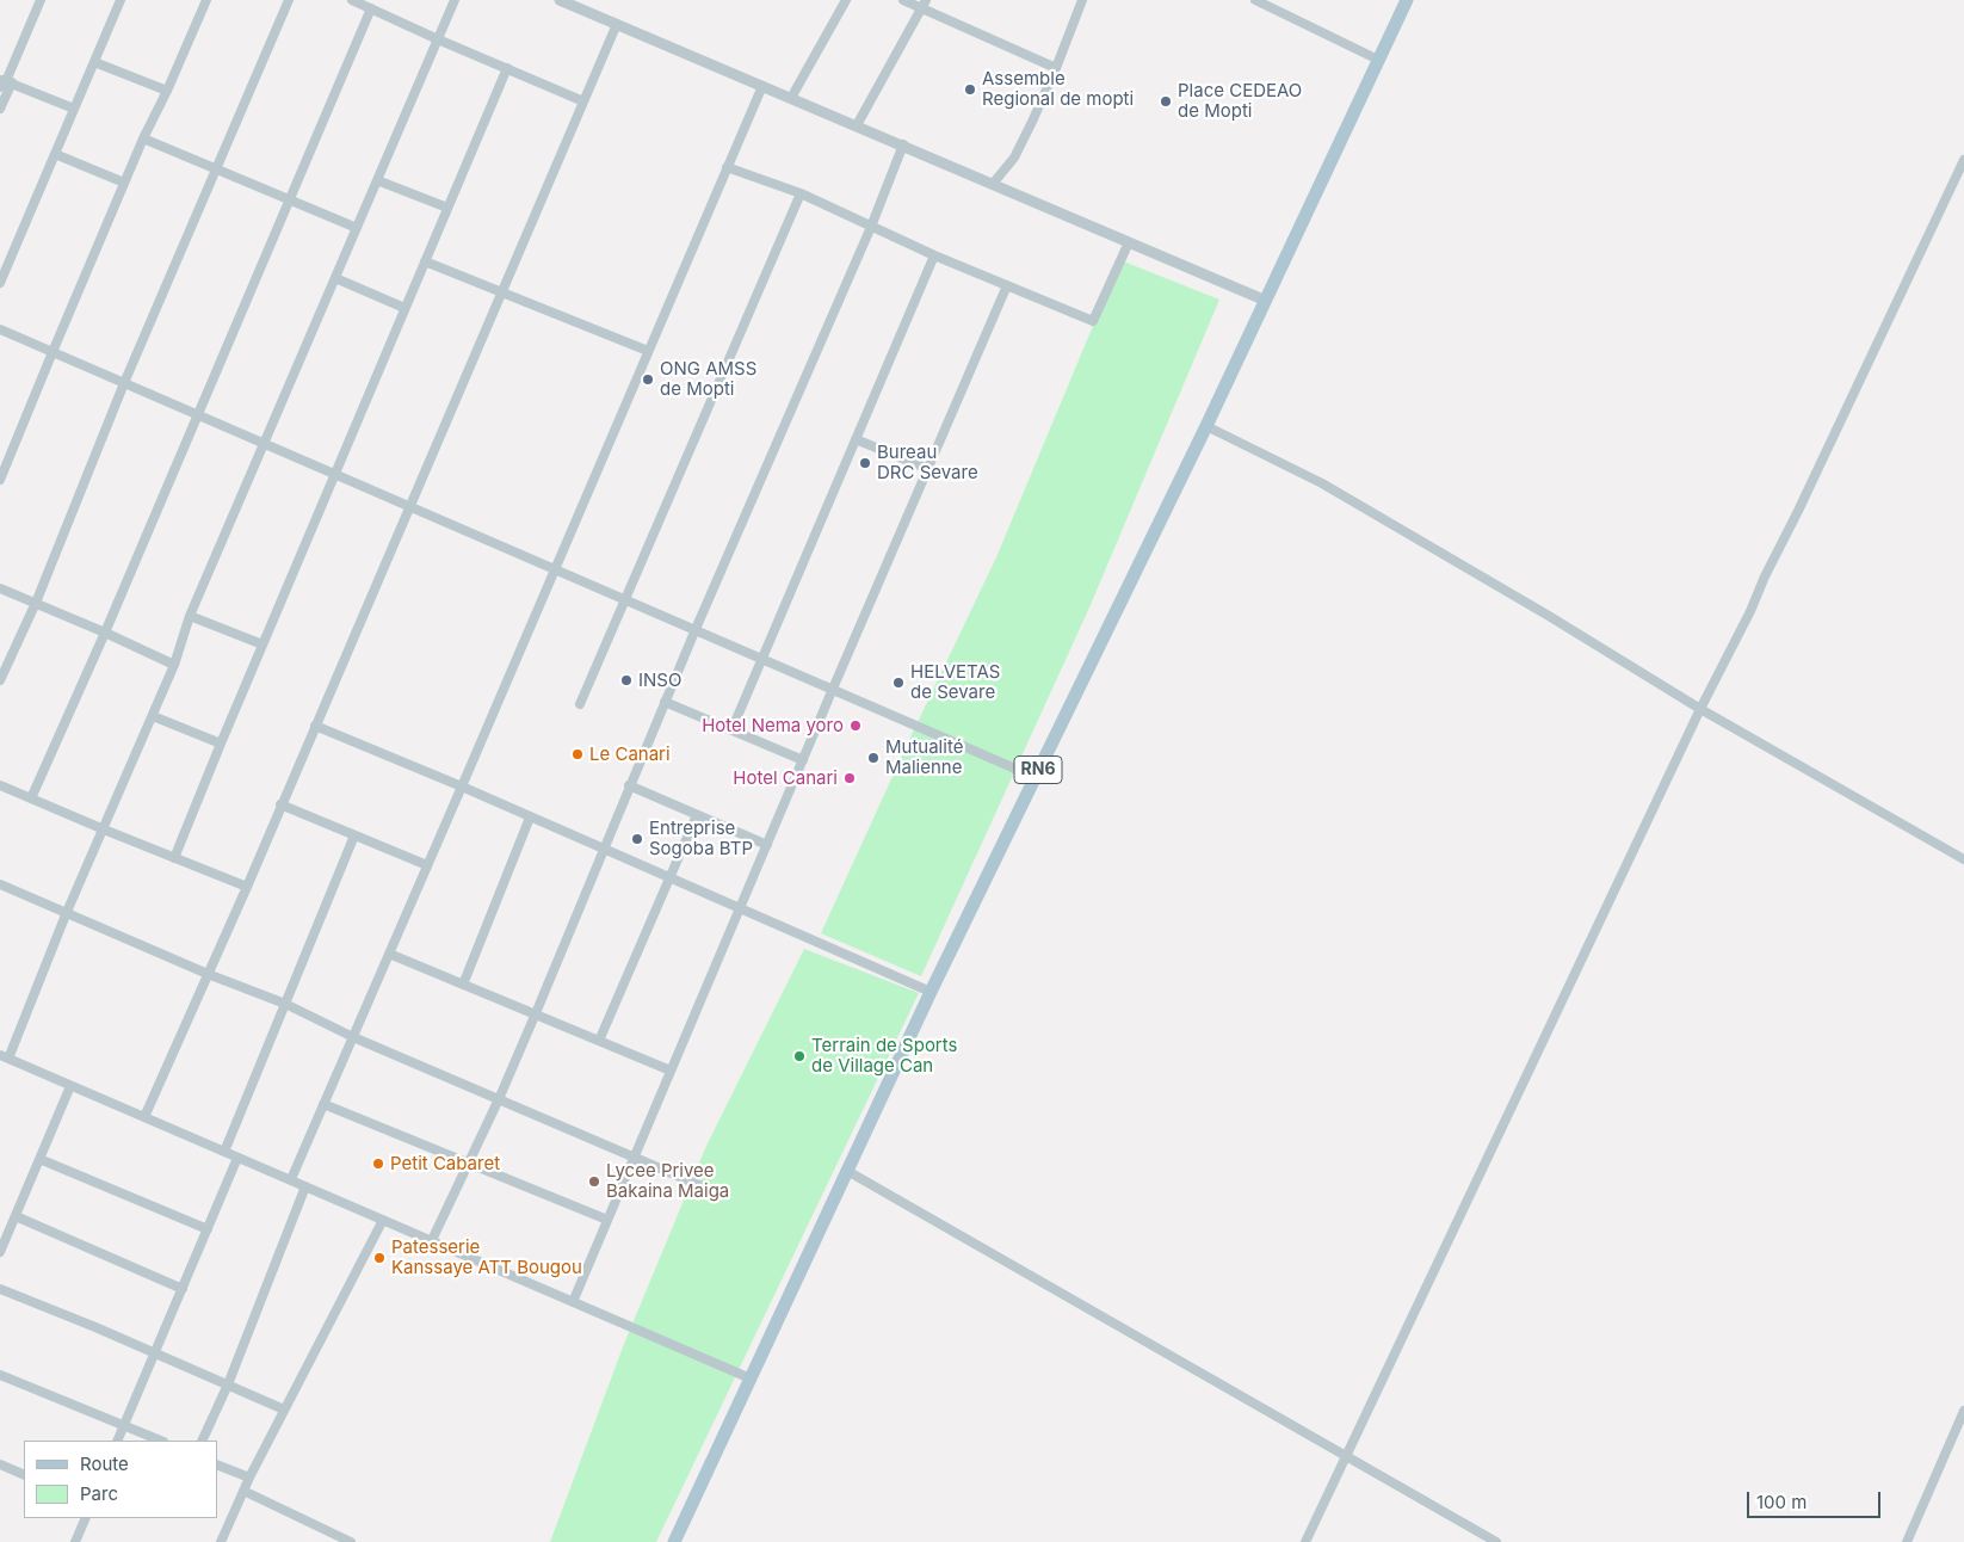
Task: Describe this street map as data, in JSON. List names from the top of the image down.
{
  "streets": {
    "main road": ["RN6"]
  },
  "places": [
    "Assemble Regional de mopti",
    "Place CEDEAO de Mopti",
    "ONG AMSS de Mopti",
    "Bureau DRC Sevare",
    "INSO",
    "HELVETAS de Sevare",
    "Hotel Nema yoro",
    "Le Canari",
    "Mutualité Malienne",
    "Hotel Canari",
    "Entreprise Sogoba BTP",
    "Terrain de Sports de Village Can",
    "Petit Cabaret",
    "Lycee Privee Bakaina Maiga",
    "Patesserie Kanssaye ATT Bougou"
  ],
  "legend": ["Route", "Parc"],
  "scale_bar": "100 m"
}
